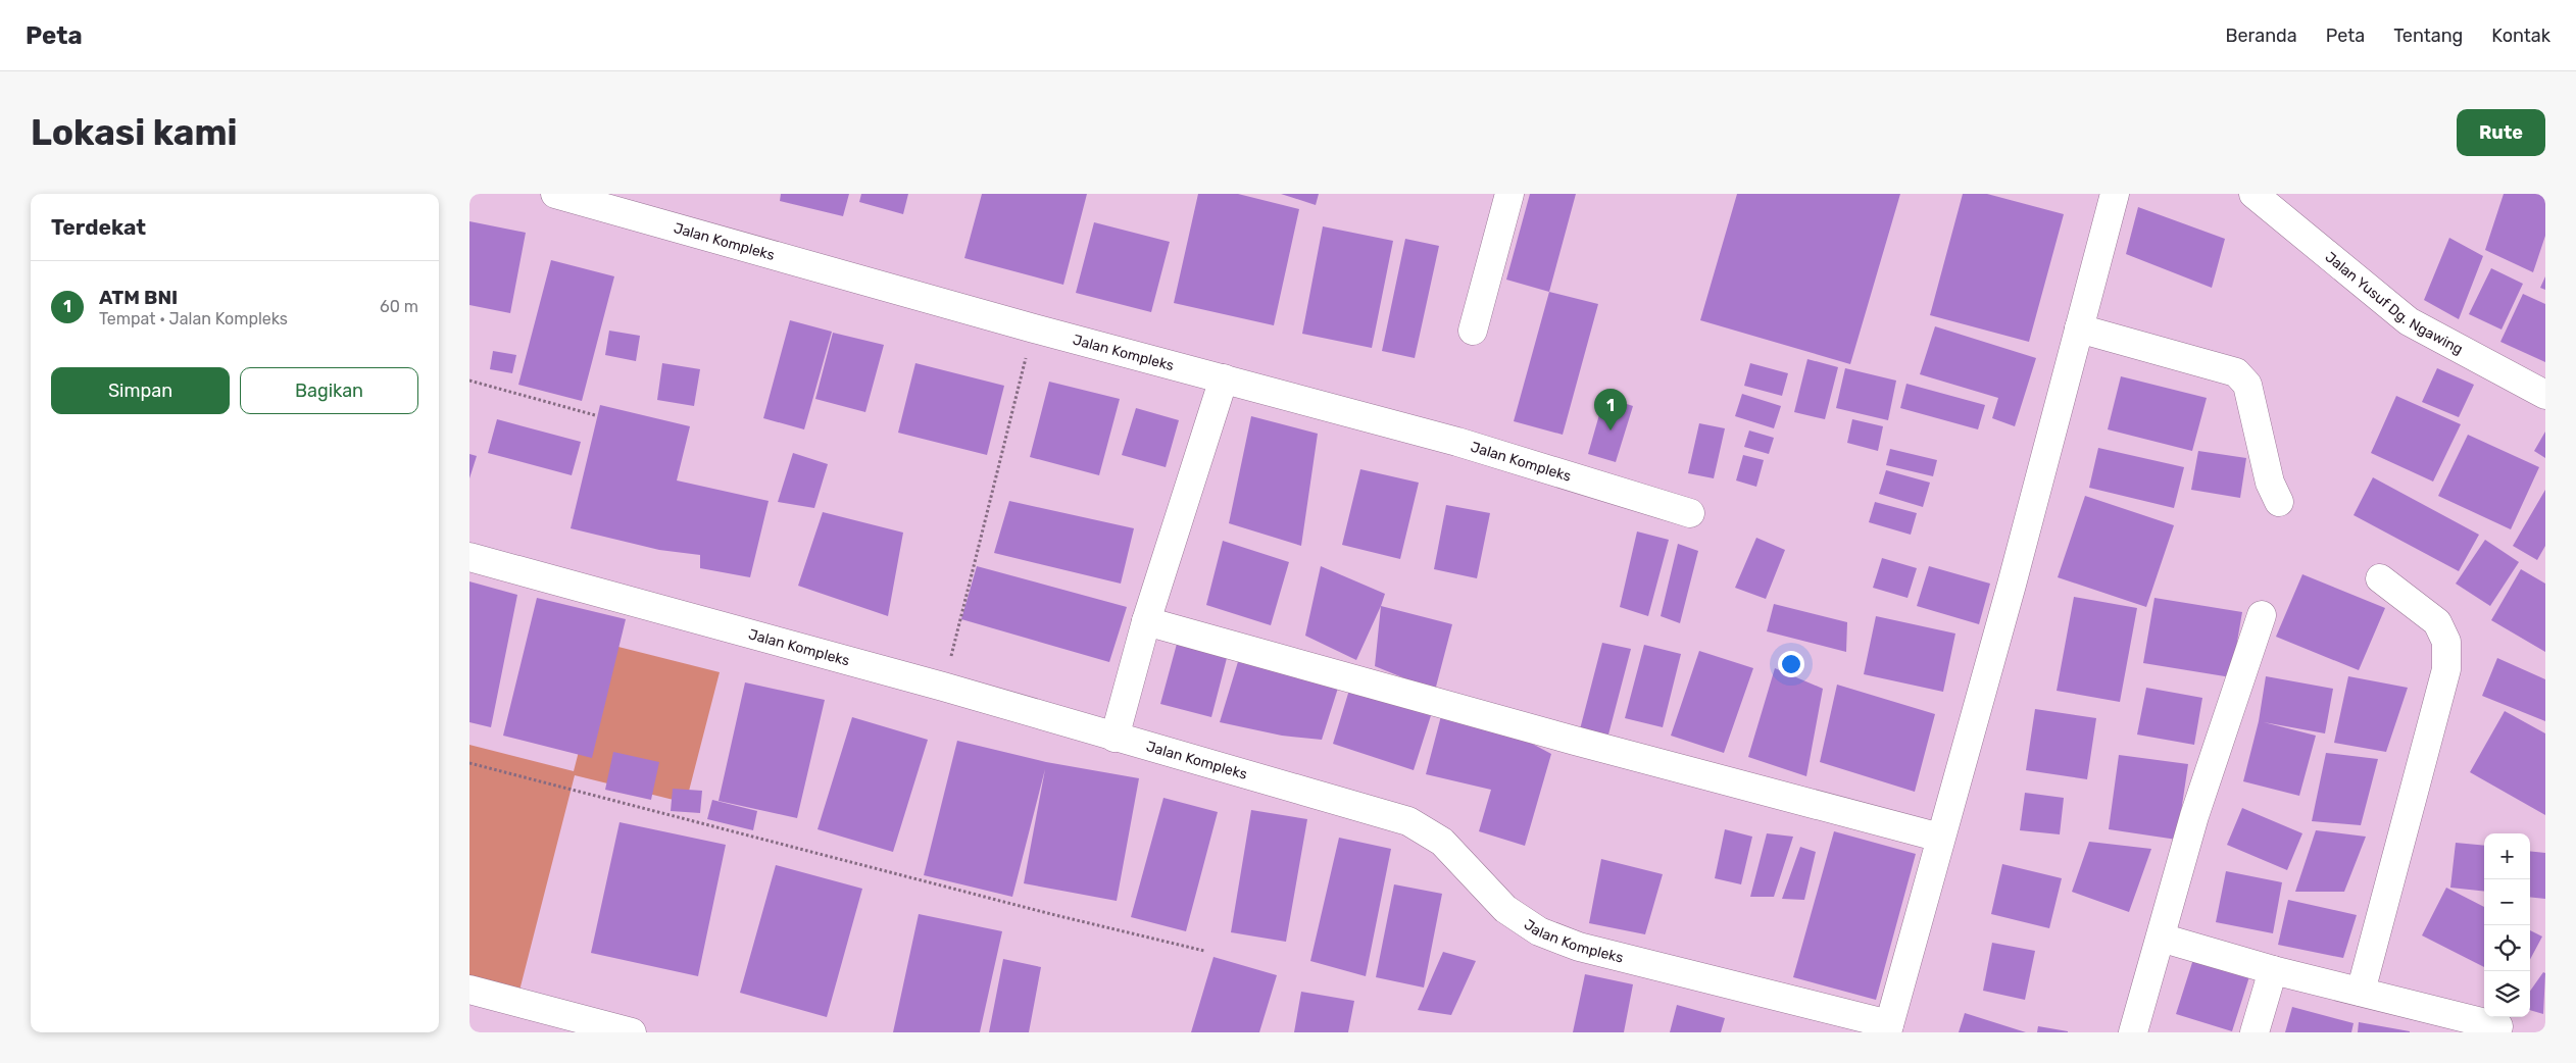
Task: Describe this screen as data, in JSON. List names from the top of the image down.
{
  "streets": {
    "street": ["Jalan Kompleks", "Jalan Yusuf Dg. Ngawing"]
  },
  "page": {
    "header": "Peta",
    "nav": [
      "Beranda",
      "Peta",
      "Tentang",
      "Kontak"
    ],
    "buttons": [
      "Rute",
      ["Simpan", "Bagikan"]
    ],
    "title": "Lokasi kami",
    "heading": "Terdekat",
    "list": [
      {
        "mark": "1",
        "name": "ATM BNI",
        "note": "Tempat · Jalan Kompleks",
        "value": "60 m"
      }
    ],
    "pins": "1",
    "map_buttons": ["+", "−"]
  }
}
